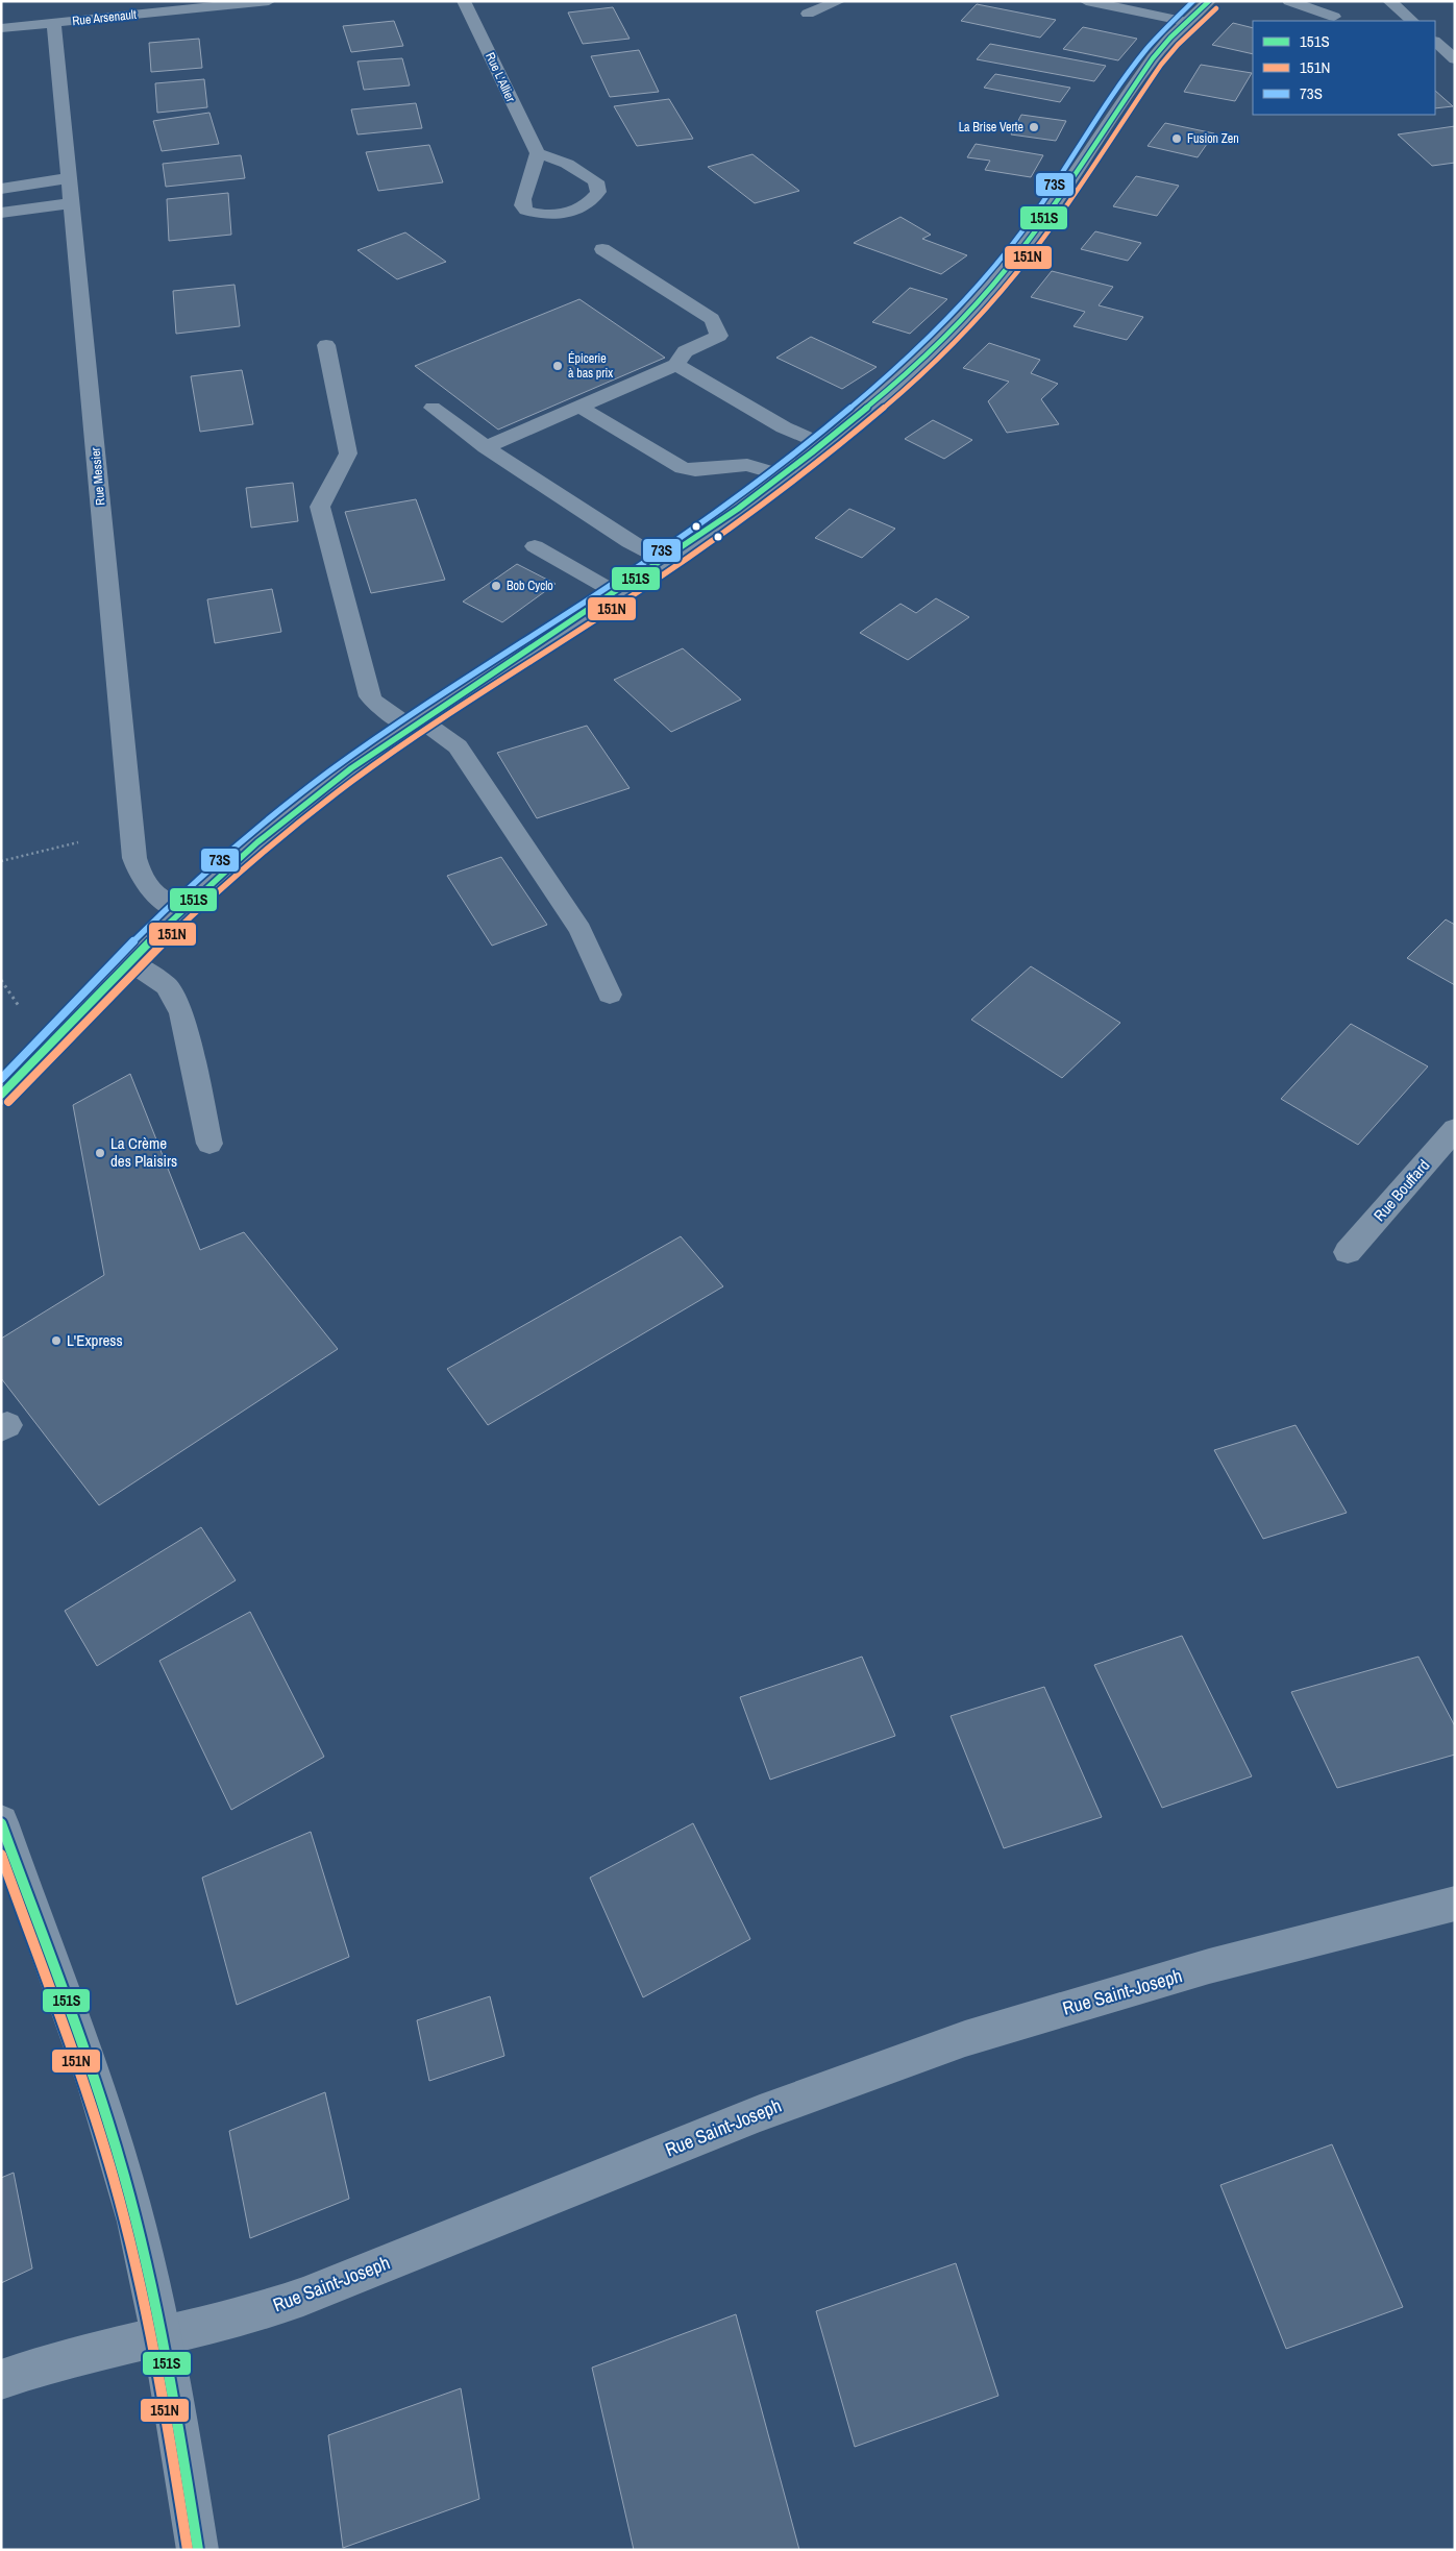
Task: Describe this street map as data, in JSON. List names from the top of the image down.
{
  "streets": {
    "street": [
      "Rue Arsenault",
      "Rue L'Allier",
      "Rue Messier",
      "Rue Bouffard",
      "Rue Saint-Joseph"
    ]
  },
  "crossings": [
    ["Rue Arsenault", "Rue Messier"]
  ],
  "places": [
    "La Brise Verte",
    "Fusion Zen",
    "Épicerie à bas prix",
    "Bob Cyclo",
    "La Crème des Plaisirs",
    "L'Express"
  ],
  "lines": ["transit line 151S", "transit line 73S", "transit line 151N"],
  "legend": ["151S", "151N", "73S"]
}
